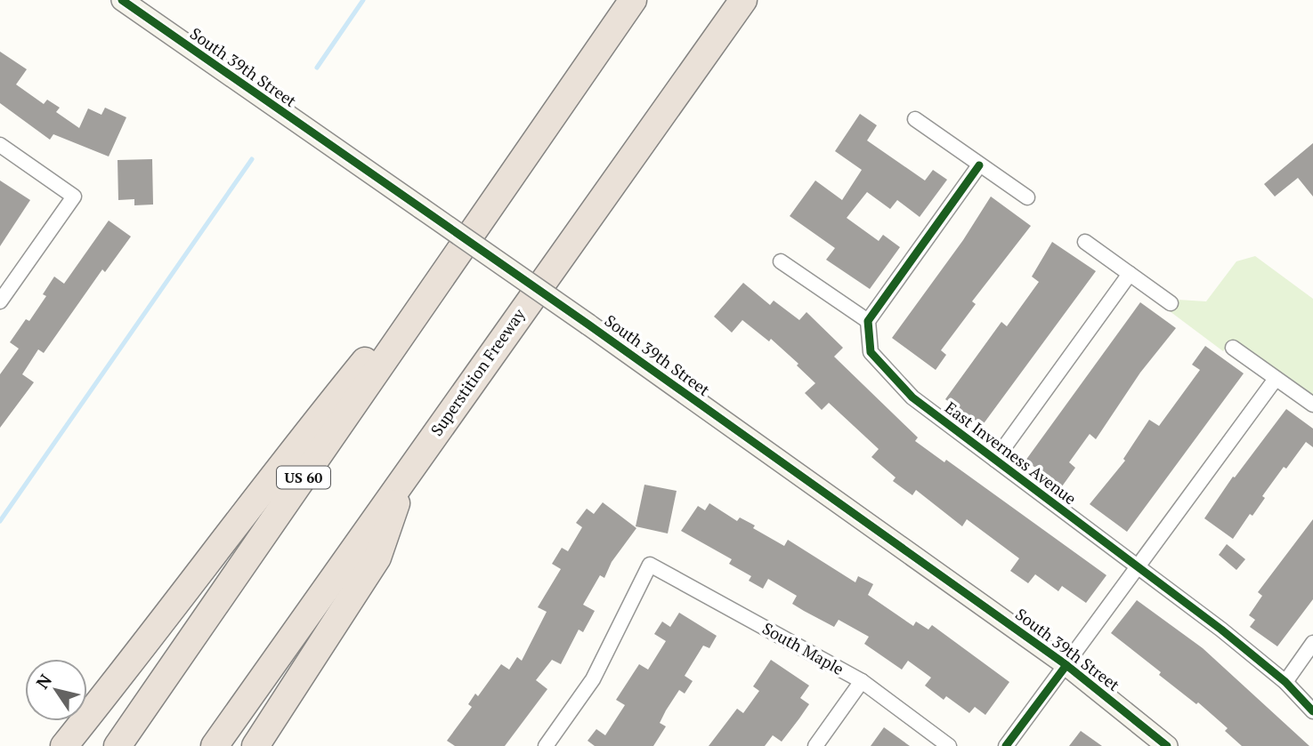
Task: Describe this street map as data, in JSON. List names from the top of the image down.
{
  "streets": {
    "highway": ["Superstition Freeway", "US 60"],
    "street": ["South 39th Street", "East Inverness Avenue", "South Maple"]
  },
  "north": "top left"
}
